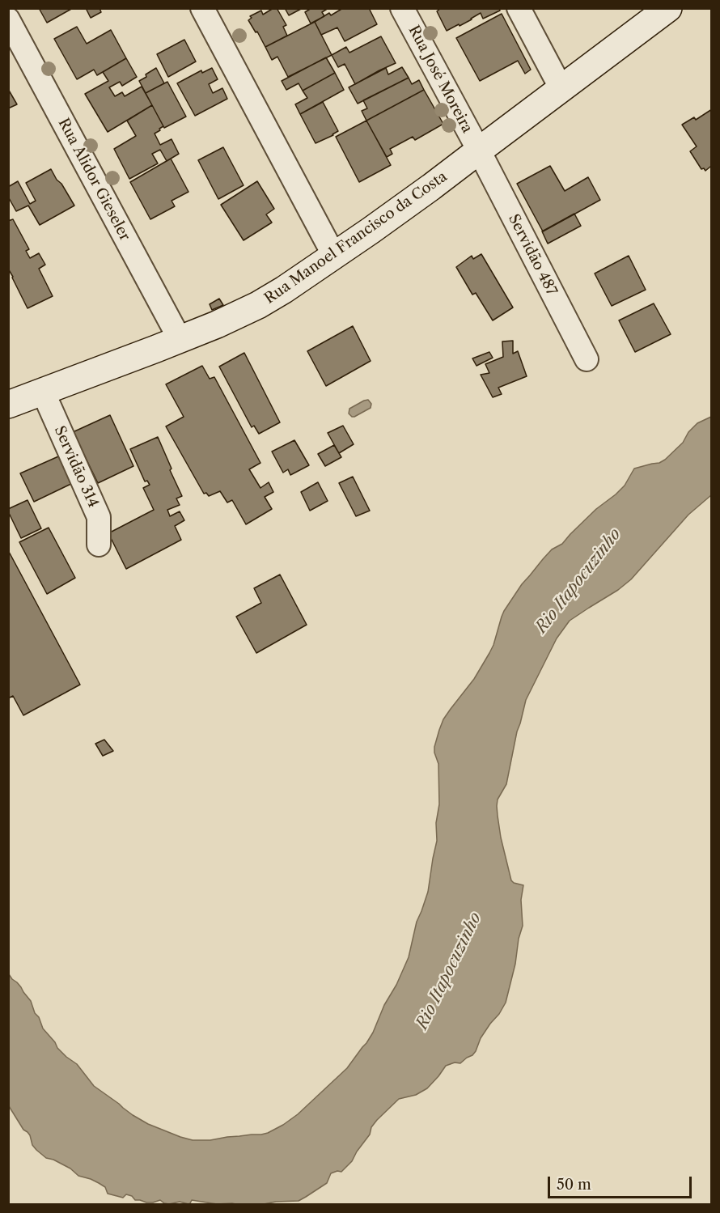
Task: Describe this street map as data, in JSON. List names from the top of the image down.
{
  "streets": {
    "main road": ["Rua Manoel Francisco da Costa"],
    "street": [
      "Rua José Moreira",
      "Rua Alidor Gieseler",
      "Servidão 487",
      "Servidão 314"
    ]
  },
  "crossings": [
    ["Rua José Moreira", "Rua Manoel Francisco da Costa"],
    ["Rua José Moreira", "Servidão 487"],
    ["Rua Alidor Gieseler", "Rua Manoel Francisco da Costa"],
    ["Rua Manoel Francisco da Costa", "Servidão 487"],
    ["Rua Manoel Francisco da Costa", "Servidão 314"]
  ],
  "water": ["Rio Itapocuzinho"],
  "scale_bar": "50 m"
}
